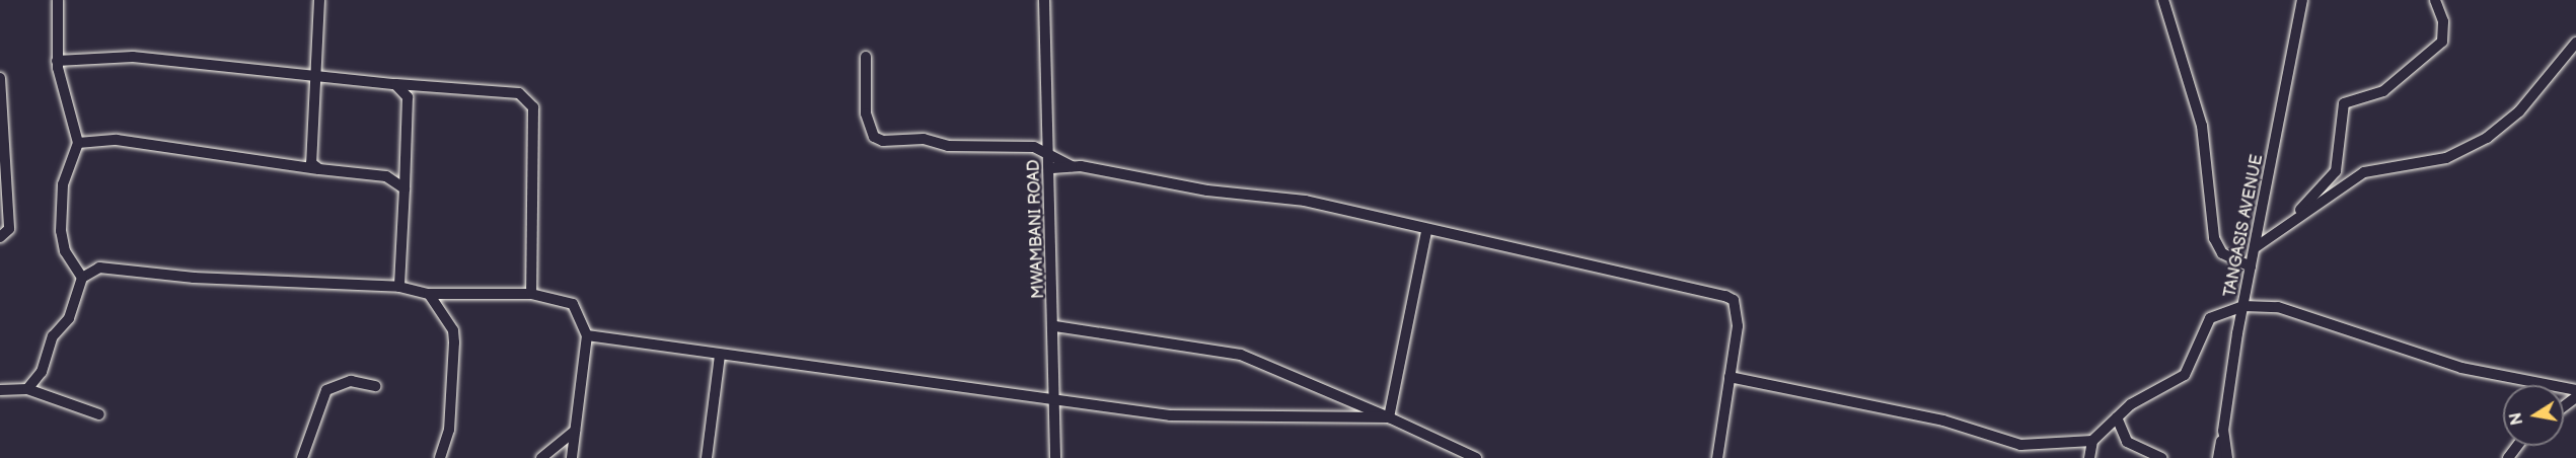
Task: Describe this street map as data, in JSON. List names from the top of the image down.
{
  "streets": {
    "street": ["TANGASIS AVENUE", "MWAMBANI ROAD"]
  },
  "north": "left"
}
